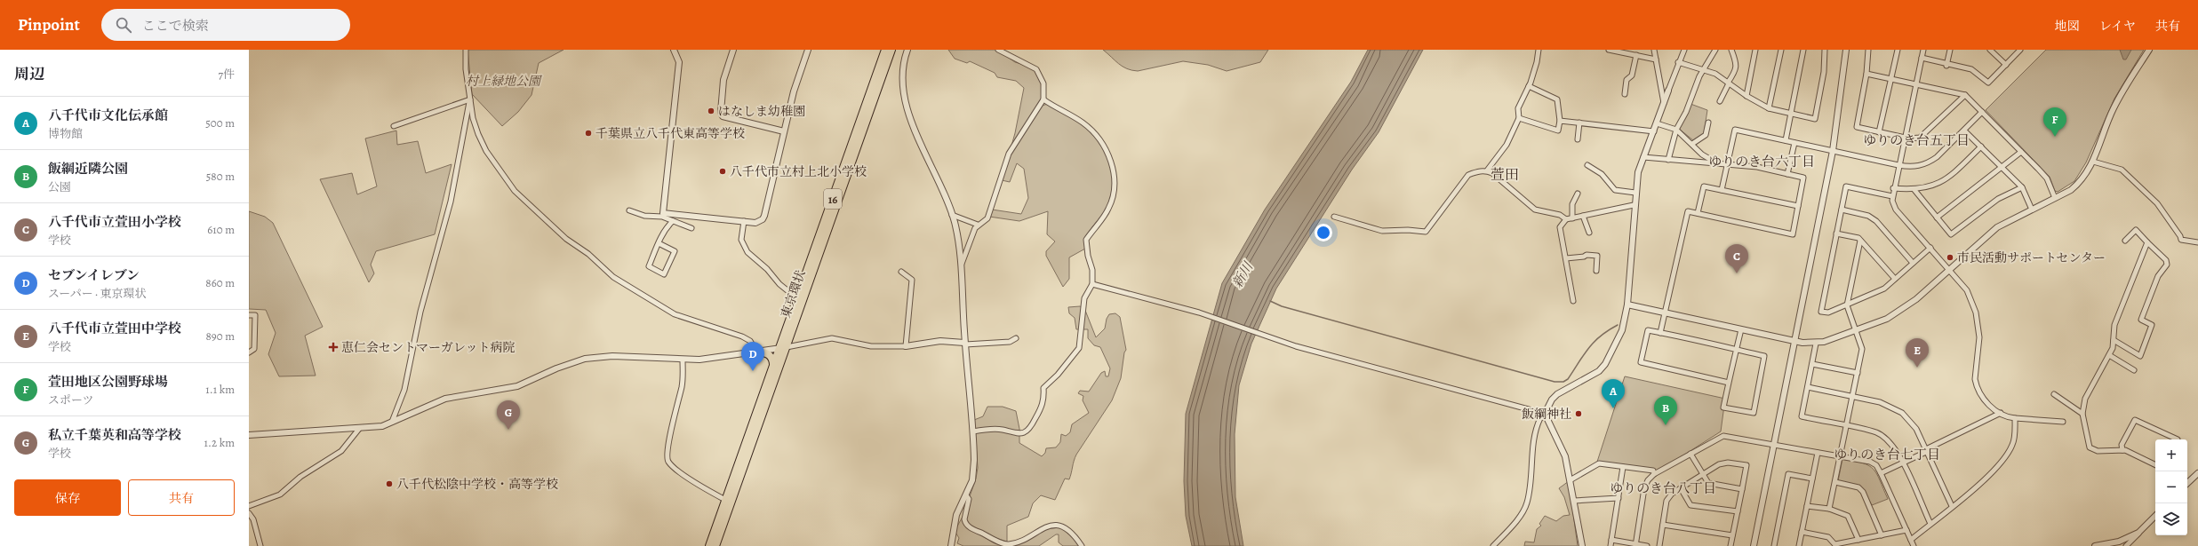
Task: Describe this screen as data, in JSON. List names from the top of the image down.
{
  "streets": {
    "highway": ["16", "東京環状"]
  },
  "districts": [
    "ゆりのき台五丁目",
    "ゆりのき台六丁目",
    "萱田",
    "ゆりのき台七丁目",
    "ゆりのき台八丁目"
  ],
  "water": ["新川"],
  "parks": ["村上緑地公園"],
  "places": {
    "other": [
      "はなしま幼稚園",
      "千葉県立八千代東高等学校",
      "八千代市立村上北小学校",
      "市民活動サポートセンター",
      "飯綱神社",
      "八千代松陰中学校・高等学校"
    ],
    "health": ["恵仁会セントマーガレット病院"]
  },
  "page": {
    "header": "Pinpoint",
    "search": "ここで検索",
    "nav": ["地図", "レイヤ", "共有"],
    "heading": ["周辺", "7件"],
    "list": [
      {
        "mark": "A",
        "name": "八千代市文化伝承館",
        "note": "博物館",
        "value": "500 m"
      },
      {
        "mark": "B",
        "name": "飯綱近隣公園",
        "note": "公園",
        "value": "580 m"
      },
      {
        "mark": "C",
        "name": "八千代市立萱田小学校",
        "note": "学校",
        "value": "610 m"
      },
      {
        "mark": "D",
        "name": "セブンイレブン",
        "note": "スーパー · 東京環状",
        "value": "860 m"
      },
      {
        "mark": "E",
        "name": "八千代市立萱田中学校",
        "note": "学校",
        "value": "890 m"
      },
      {
        "mark": "F",
        "name": "萱田地区公園野球場",
        "note": "スポーツ",
        "value": "1.1 km"
      },
      {
        "mark": "G",
        "name": "私立千葉英和高等学校",
        "note": "学校",
        "value": "1.2 km"
      }
    ],
    "pins": [
      "F",
      "C",
      "E",
      "D",
      "A",
      "B",
      "G"
    ],
    "map_buttons": ["+", "−"],
    "buttons": ["保存", "共有"]
  }
}
